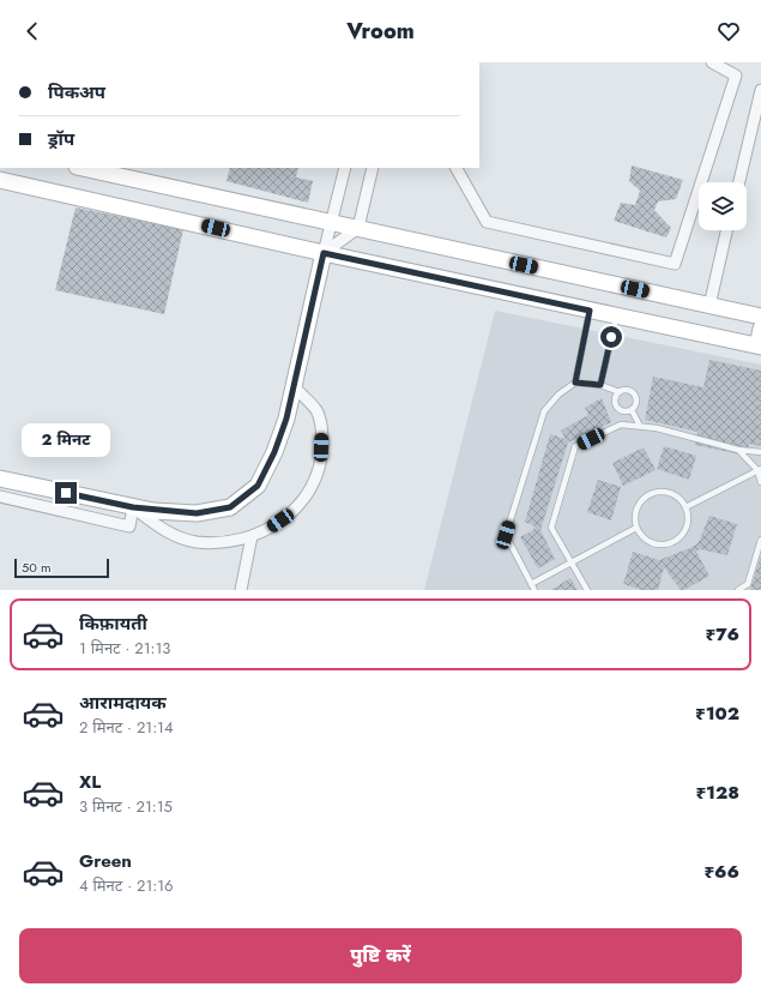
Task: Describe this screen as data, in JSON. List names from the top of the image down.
{
  "scale_bar": "50 m",
  "page": {
    "header": "Vroom",
    "banner": ["पिकअप", "ड्रॉप"],
    "bubble": "2 मिनट",
    "scale": "50 m",
    "list": [
      {
        "name": "किफ़ायती",
        "note": "1 मिनट · 21:13",
        "value": "₹76"
      },
      {
        "name": "आरामदायक",
        "note": "2 मिनट · 21:14",
        "value": "₹102"
      },
      {
        "name": "XL",
        "note": "3 मिनट · 21:15",
        "value": "₹128"
      },
      {
        "name": "Green",
        "note": "4 मिनट · 21:16",
        "value": "₹66"
      }
    ],
    "buttons": "पुष्टि करें"
  }
}
